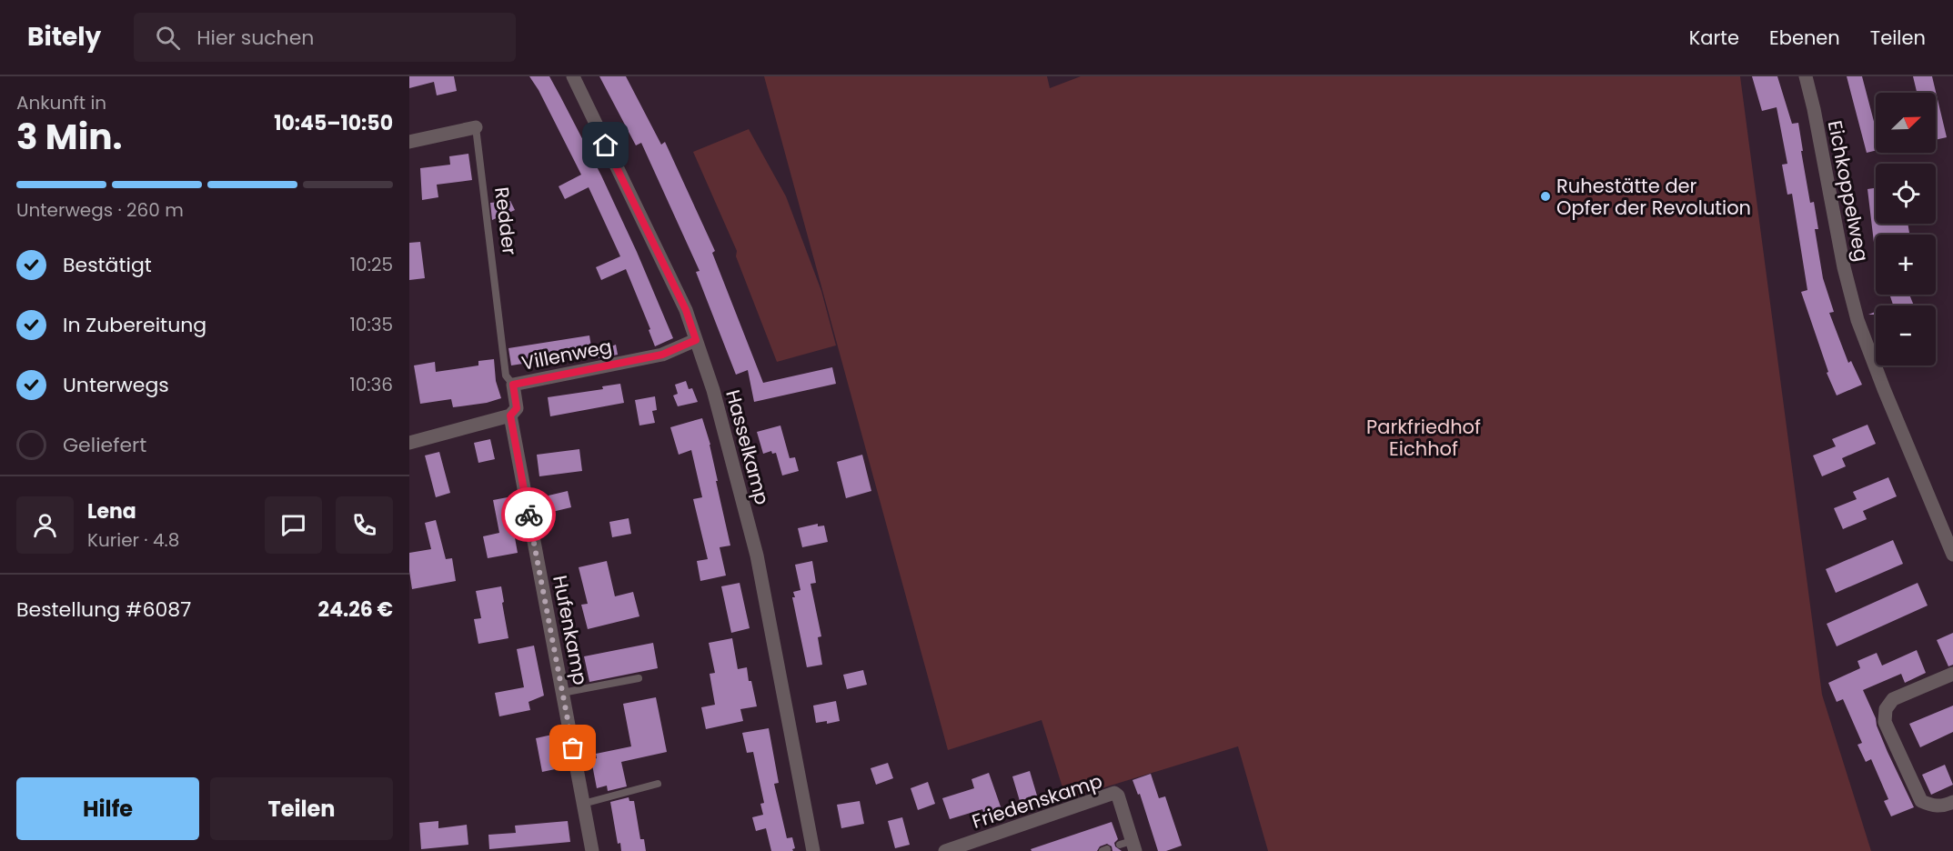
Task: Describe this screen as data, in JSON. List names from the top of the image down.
{
  "streets": {
    "street": [
      "Eichkoppelweg",
      "Redder",
      "Villenweg",
      "Hasselkamp",
      "Hufenkamp",
      "Friedenskamp"
    ]
  },
  "crossings": [
    ["Redder", "Villenweg"],
    ["Villenweg", "Hasselkamp"],
    ["Villenweg", "Hufenkamp"]
  ],
  "parks": ["Parkfriedhof Eichhof"],
  "places": ["Ruhestätte der Opfer der Revolution"],
  "north": "top right",
  "page": {
    "header": "Bitely",
    "search": "Hier suchen",
    "nav": ["Karte", "Ebenen", "Teilen"],
    "heading": ["3 Min.", "Ankunft in", "10:45–10:50"],
    "panel": [
      "Lena",
      "Kurier · 4.8",
      "Bestellung #6087",
      "24.26 €"
    ],
    "map_buttons": ["+", "−"],
    "bar": "Unterwegs · 260 m",
    "list": [
      ["Bestätigt", "10:25"],
      ["In Zubereitung", "10:35"],
      ["Unterwegs", "10:36"],
      "Geliefert"
    ],
    "buttons": ["Hilfe", "Teilen"]
  }
}
